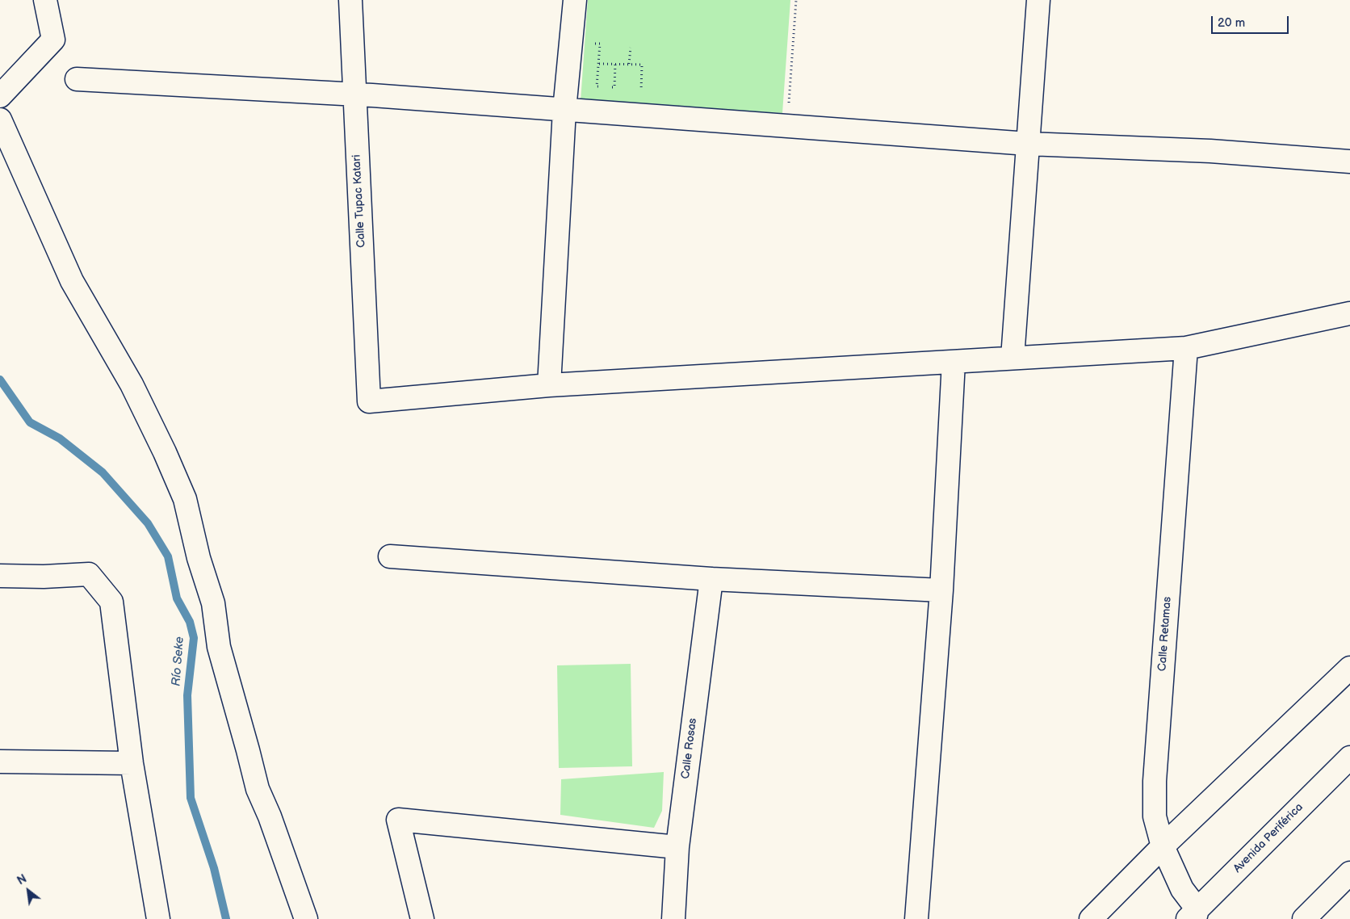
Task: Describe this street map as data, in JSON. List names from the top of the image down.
{
  "streets": {
    "street": [
      "Calle Tupac Katari",
      "Calle Retamas",
      "Calle Rosas",
      "Avenida Periférica"
    ]
  },
  "crossings": [
    ["Calle Retamas", "Avenida Periférica"]
  ],
  "water": ["Río Seke"],
  "scale_bar": "20 m",
  "north": "top left"
}
